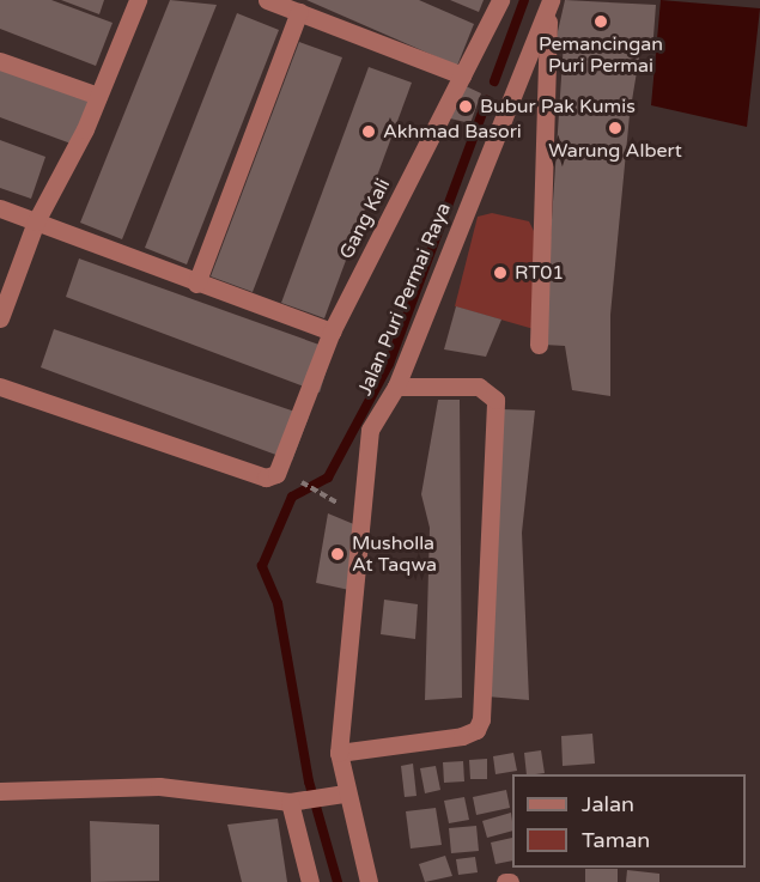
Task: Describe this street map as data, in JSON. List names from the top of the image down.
{
  "streets": {
    "street": ["Gang Kali", "Jalan Puri Permai Raya"]
  },
  "places": [
    "Pemancingan Puri Permai",
    "Bubur Pak Kumis",
    "Warung Albert",
    "Akhmad Basori",
    "RT01",
    "Musholla At Taqwa"
  ],
  "legend": ["Jalan", "Taman"]
}
